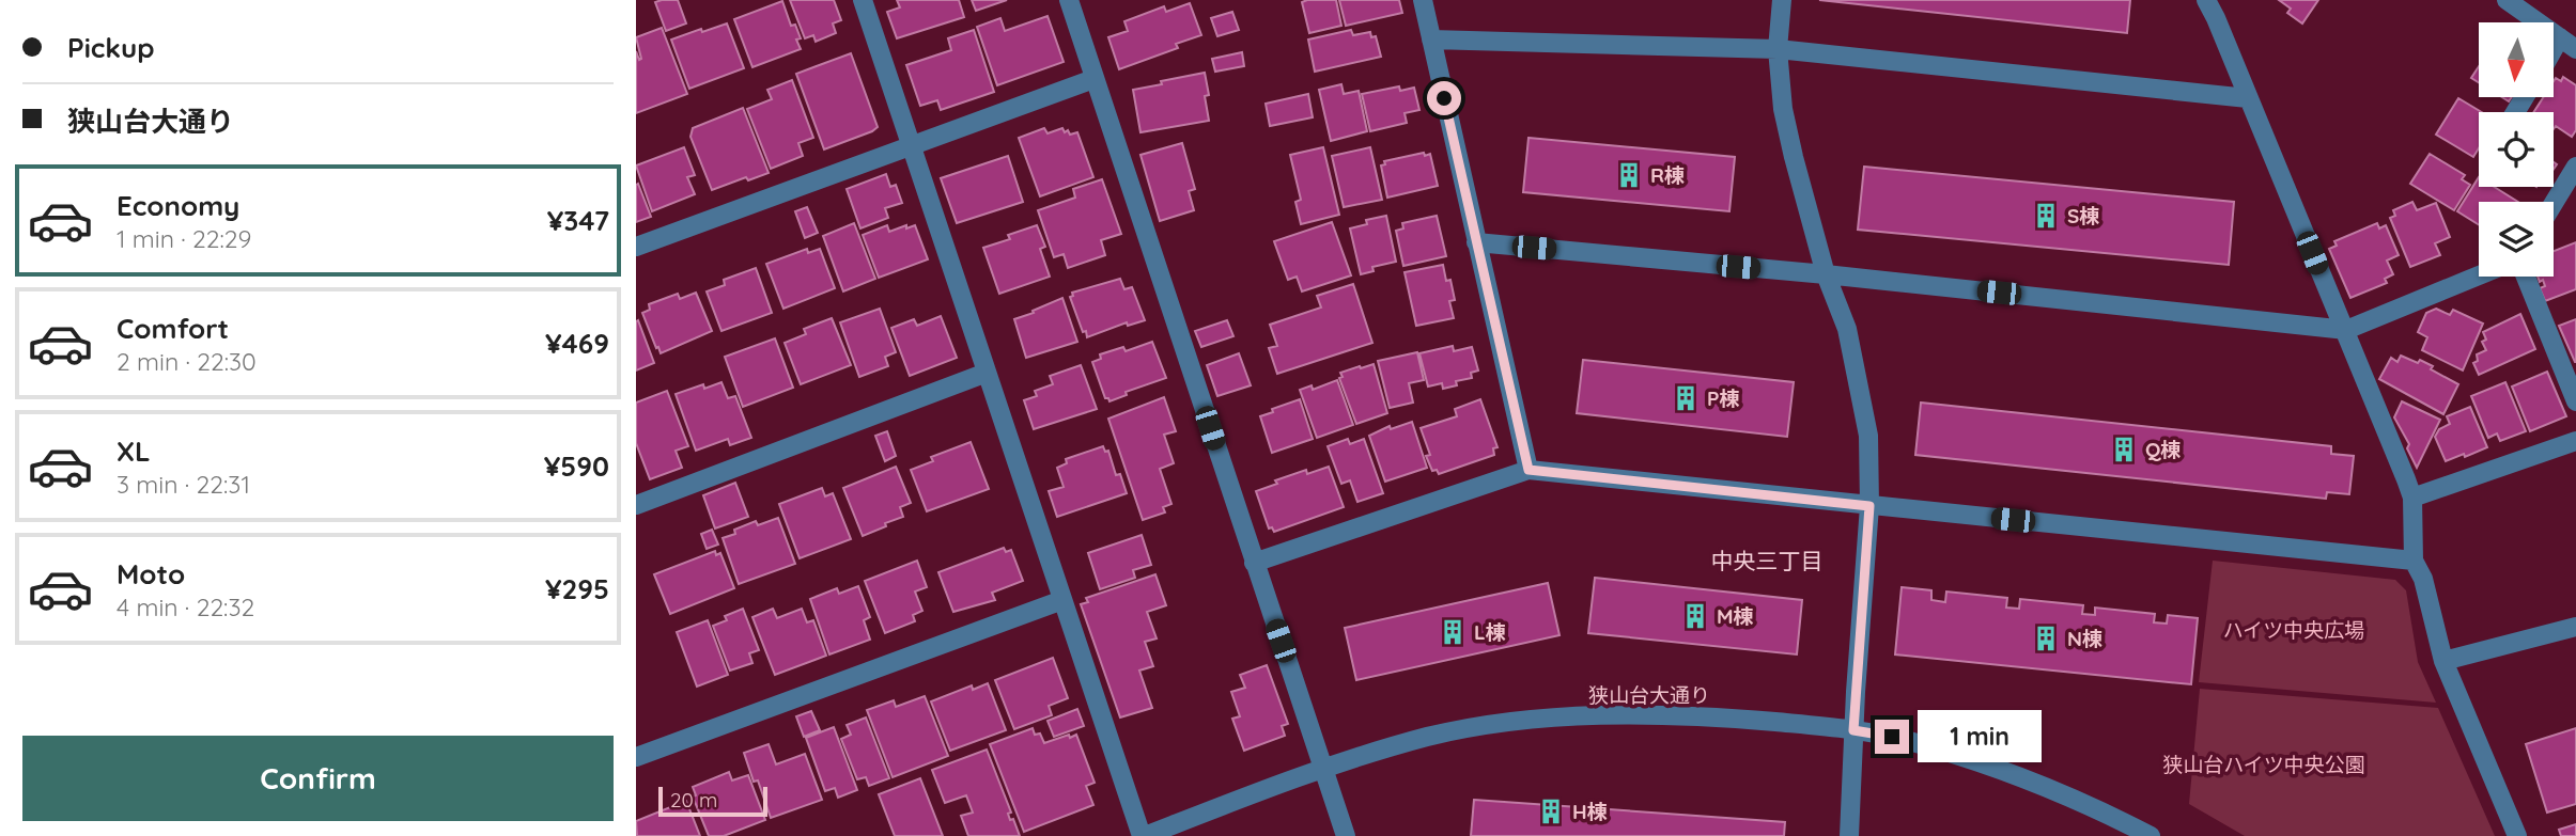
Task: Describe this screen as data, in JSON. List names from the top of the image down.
{
  "streets": {
    "street": ["狭山台大通り"]
  },
  "districts": ["中央三丁目"],
  "parks": ["ハイツ中央広場", "狭山台ハイツ中央公園"],
  "places": {
    "building": [
      "R棟",
      "S棟",
      "P棟",
      "Q棟",
      "M棟",
      "L棟",
      "N棟",
      "H棟"
    ]
  },
  "scale_bar": "20 m",
  "north": "bottom",
  "page": {
    "banner": ["Pickup", "狭山台大通り"],
    "list": [
      {
        "name": "Economy",
        "note": "1 min · 22:29",
        "value": "¥347"
      },
      {
        "name": "Comfort",
        "note": "2 min · 22:30",
        "value": "¥469"
      },
      {
        "name": "XL",
        "note": "3 min · 22:31",
        "value": "¥590"
      },
      {
        "name": "Moto",
        "note": "4 min · 22:32",
        "value": "¥295"
      }
    ],
    "bubble": "1 min",
    "buttons": "Confirm",
    "scale": "20 m"
  }
}
